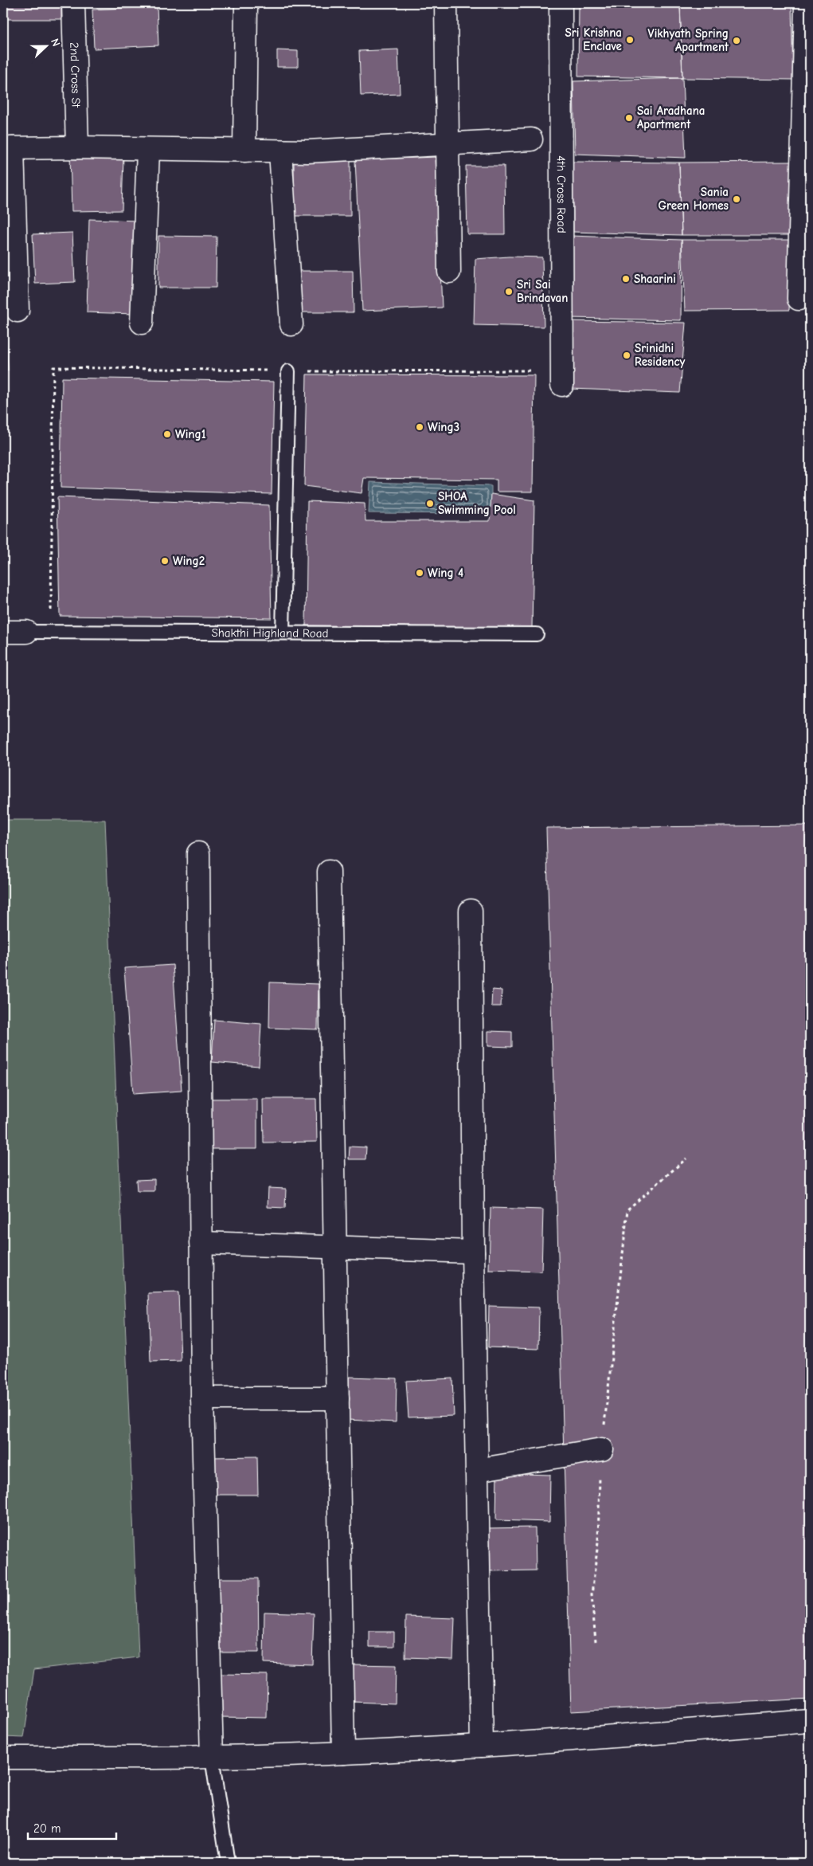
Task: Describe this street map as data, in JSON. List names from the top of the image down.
{
  "streets": {
    "street": ["2nd Cross St", "4th Cross Road", "Shakthi Highland Road"]
  },
  "places": [
    "Sri Krishna Enclave",
    "Vikhyath Spring Apartment",
    "Sai Aradhana Apartment",
    "Sania Green Homes",
    "Shaarini",
    "Sri Sai Brindavan",
    "Srinidhi Residency",
    "Wing3",
    "Wing1",
    "SHOA Swimming Pool",
    "Wing2",
    "Wing 4"
  ],
  "scale_bar": "20 m",
  "north": "right"
}
